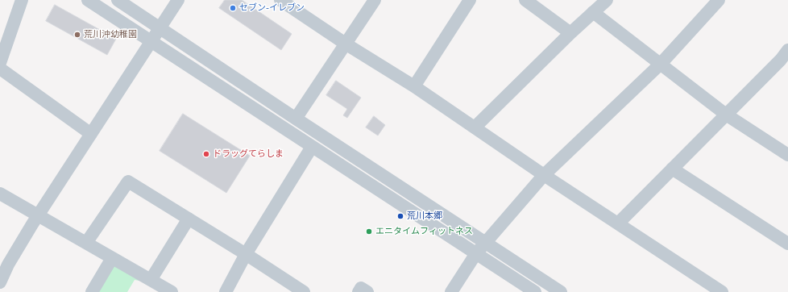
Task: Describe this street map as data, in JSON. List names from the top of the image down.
{
  "places": [
    "セブン-イレブン",
    "荒川沖幼稚園",
    "ドラッグてらしま",
    "荒川本郷",
    "エニタイムフィットネス"
  ]
}
